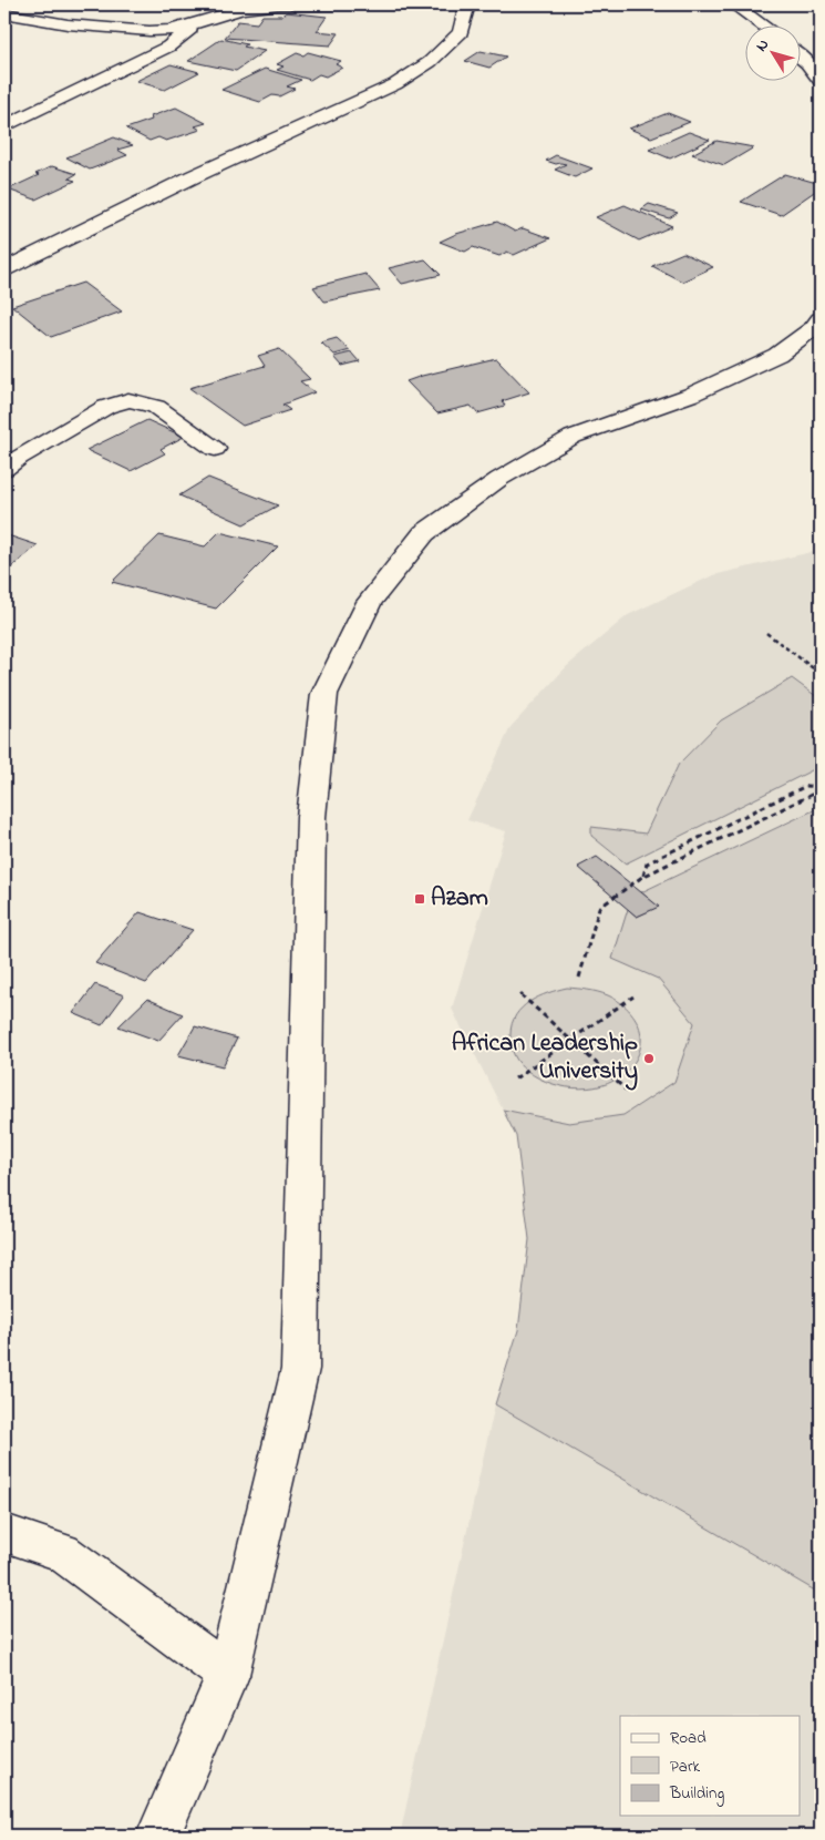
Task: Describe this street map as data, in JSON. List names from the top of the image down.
{
  "places": {
    "transit": ["Azam"],
    "other": ["African Leadership University"]
  },
  "legend": ["Road", "Park", "Building"],
  "north": "top left"
}
